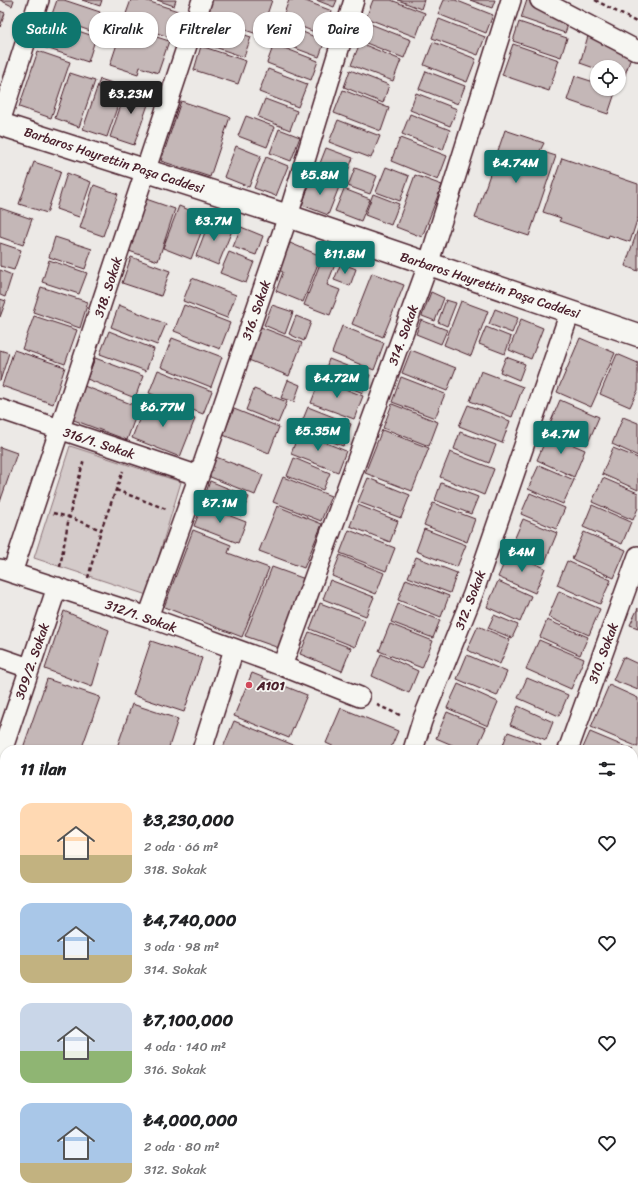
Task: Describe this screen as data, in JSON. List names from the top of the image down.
{
  "streets": {
    "main road": ["Barbaros Hayrettin Paşa Caddesi"],
    "street": [
      "318. Sokak",
      "316. Sokak",
      "314. Sokak",
      "316/1. Sokak",
      "312. Sokak",
      "312/1. Sokak",
      "310. Sokak",
      "309/2. Sokak"
    ]
  },
  "crossings": [
    ["Barbaros Hayrettin Paşa Caddesi", "318. Sokak"],
    ["Barbaros Hayrettin Paşa Caddesi", "316. Sokak"],
    ["Barbaros Hayrettin Paşa Caddesi", "314. Sokak"],
    ["Barbaros Hayrettin Paşa Caddesi", "312. Sokak"],
    ["318. Sokak", "316/1. Sokak"],
    ["318. Sokak", "312/1. Sokak"],
    ["316. Sokak", "316/1. Sokak"],
    ["316. Sokak", "312/1. Sokak"],
    ["314. Sokak", "312/1. Sokak"],
    ["312/1. Sokak", "309/2. Sokak"]
  ],
  "places": ["A101"],
  "page": {
    "chip": [
      "Satılık",
      "Kiralık",
      "Filtreler",
      "Yeni",
      "Daire"
    ],
    "price": [
      "₺3.23M",
      "₺4.74M",
      "₺5.8M",
      "₺3.7M",
      "₺11.8M",
      "₺4.72M",
      "₺6.77M",
      "₺5.35M",
      "₺4.7M",
      "₺7.1M",
      "₺4M"
    ],
    "heading": "11 ilan",
    "list": [
      {
        "name": "₺3,230,000",
        "note": "2 oda · 66 m² · 318. Sokak"
      },
      {
        "name": "₺4,740,000",
        "note": "3 oda · 98 m² · 314. Sokak"
      },
      {
        "name": "₺7,100,000",
        "note": "4 oda · 140 m² · 316. Sokak"
      },
      {
        "name": "₺4,000,000",
        "note": "2 oda · 80 m² · 312. Sokak"
      }
    ]
  }
}
